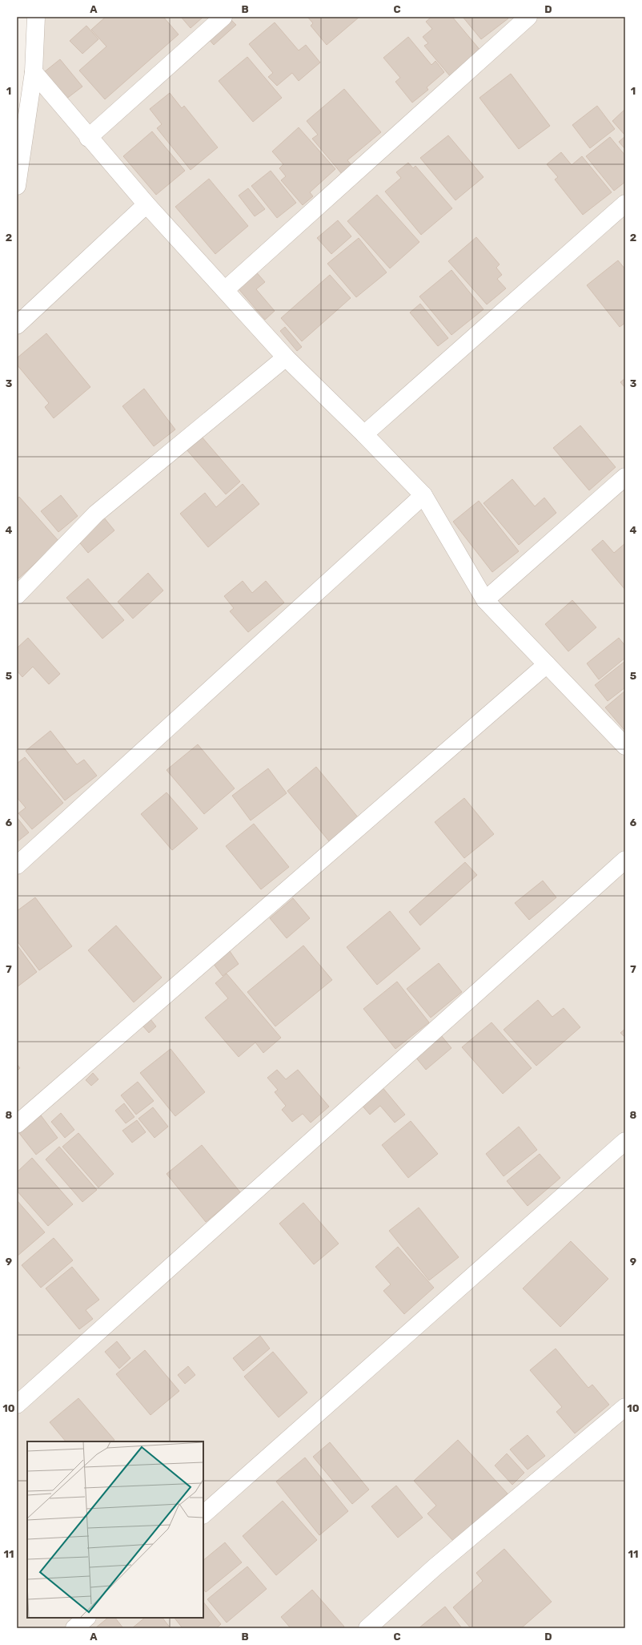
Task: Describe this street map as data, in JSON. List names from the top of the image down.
{
  "grid": {
    "columns": [
      "A",
      "B",
      "C",
      "D"
    ],
    "rows": [
      "1",
      "2",
      "3",
      "4",
      "5",
      "6",
      "7",
      "8",
      "9",
      "10",
      "11"
    ]
  }
}
